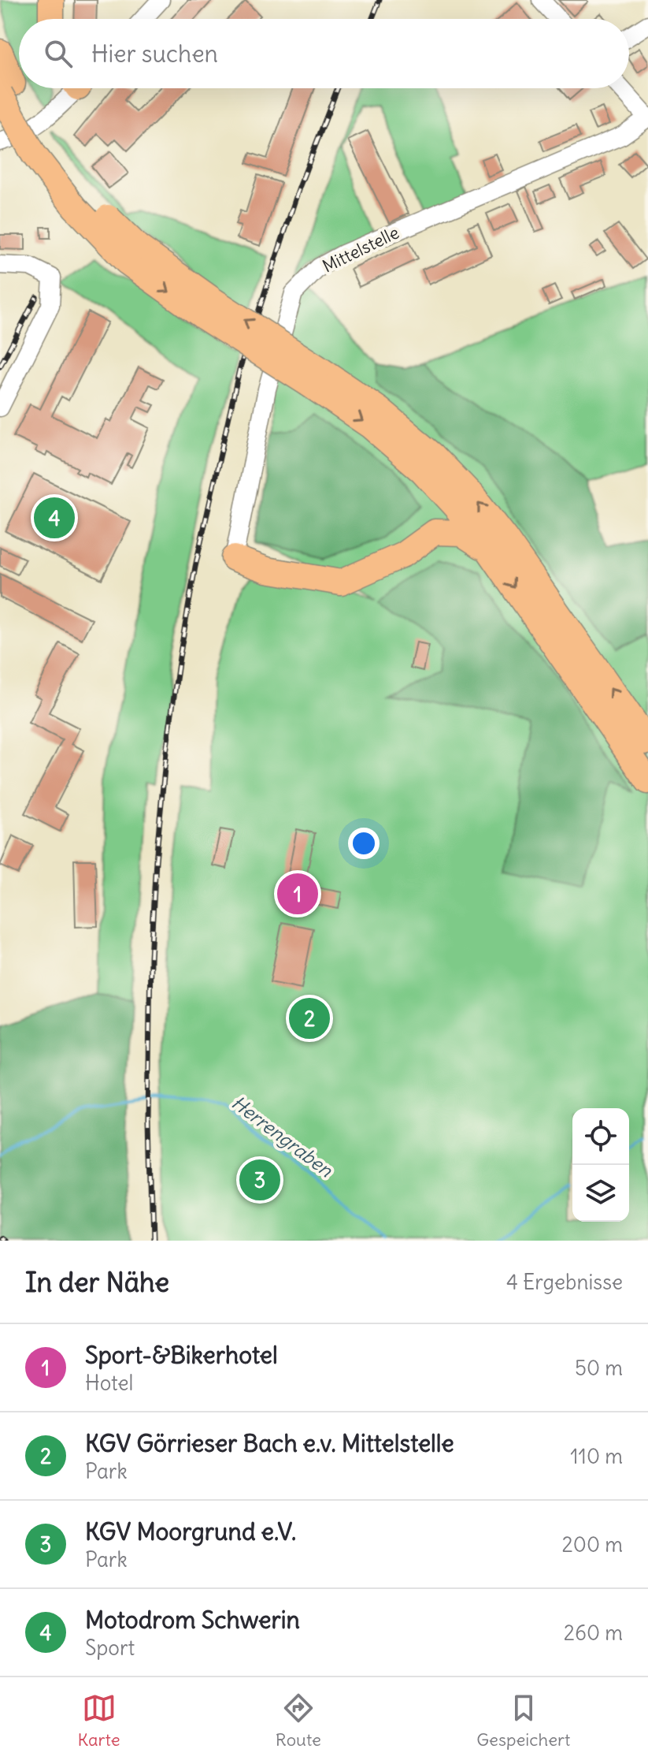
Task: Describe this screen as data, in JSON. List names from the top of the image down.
{
  "streets": {
    "street": ["Mittelstelle"]
  },
  "water": ["Herrengraben"],
  "page": {
    "search": "Hier suchen",
    "pins": [
      "4",
      "1",
      "2",
      "3"
    ],
    "heading": ["In der Nähe", "4 Ergebnisse"],
    "list": [
      {
        "mark": "1",
        "name": "Sport-&Bikerhotel",
        "note": "Hotel",
        "value": "50 m"
      },
      {
        "mark": "2",
        "name": "KGV Görrieser Bach e.v. Mittelstelle",
        "note": "Park",
        "value": "110 m"
      },
      {
        "mark": "3",
        "name": "KGV Moorgrund e.V.",
        "note": "Park",
        "value": "200 m"
      },
      {
        "mark": "4",
        "name": "Motodrom Schwerin",
        "note": "Sport",
        "value": "260 m"
      }
    ],
    "nav": ["Karte", "Route", "Gespeichert"]
  }
}
